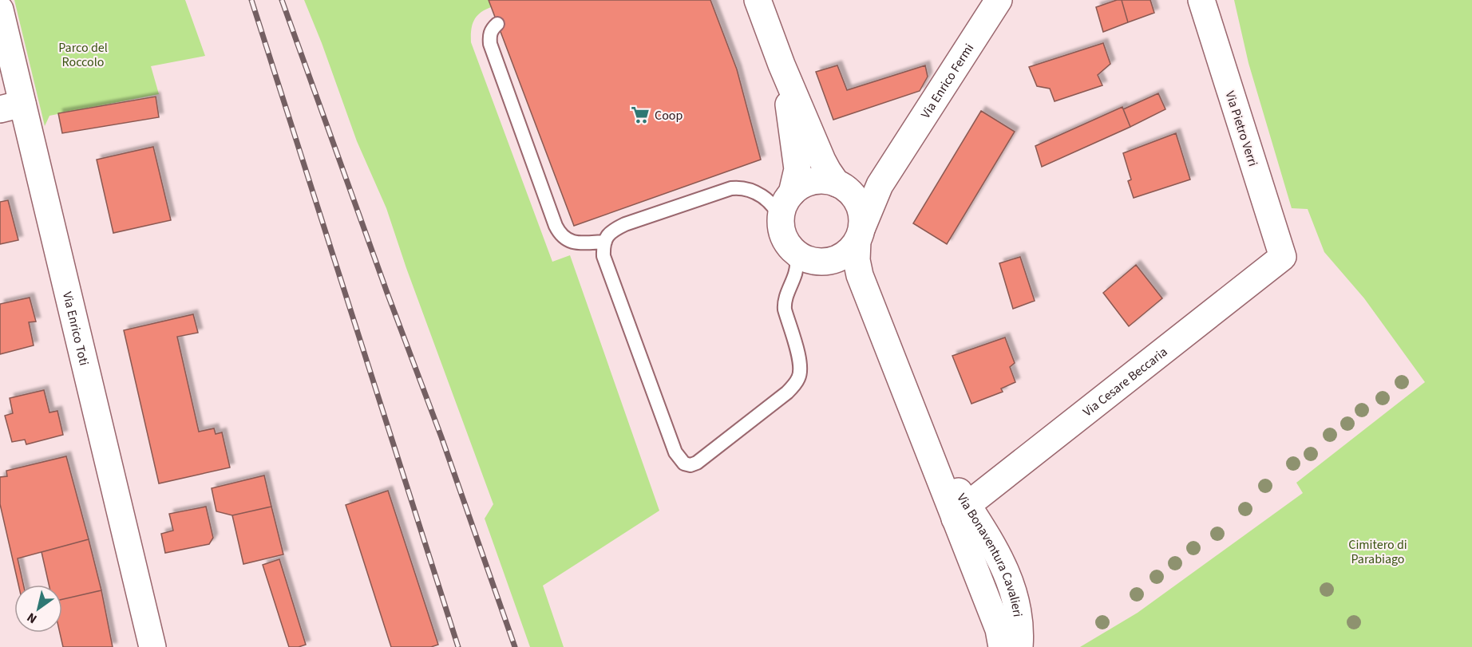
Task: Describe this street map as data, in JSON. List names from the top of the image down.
{
  "streets": {
    "street": [
      "Via Enrico Fermi",
      "Via Pietro Verri",
      "Via Enrico Toti",
      "Via Cesare Beccaria",
      "Via Bonaventura Cavalieri"
    ]
  },
  "crossings": [
    ["Via Enrico Fermi", "Via Bonaventura Cavalieri"],
    ["Via Pietro Verri", "Via Cesare Beccaria"],
    ["Via Cesare Beccaria", "Via Bonaventura Cavalieri"]
  ],
  "parks": ["Parco del Roccolo", "Cimitero di Parabiago"],
  "places": {
    "supermarket": ["Coop"]
  },
  "north": "bottom left"
}
